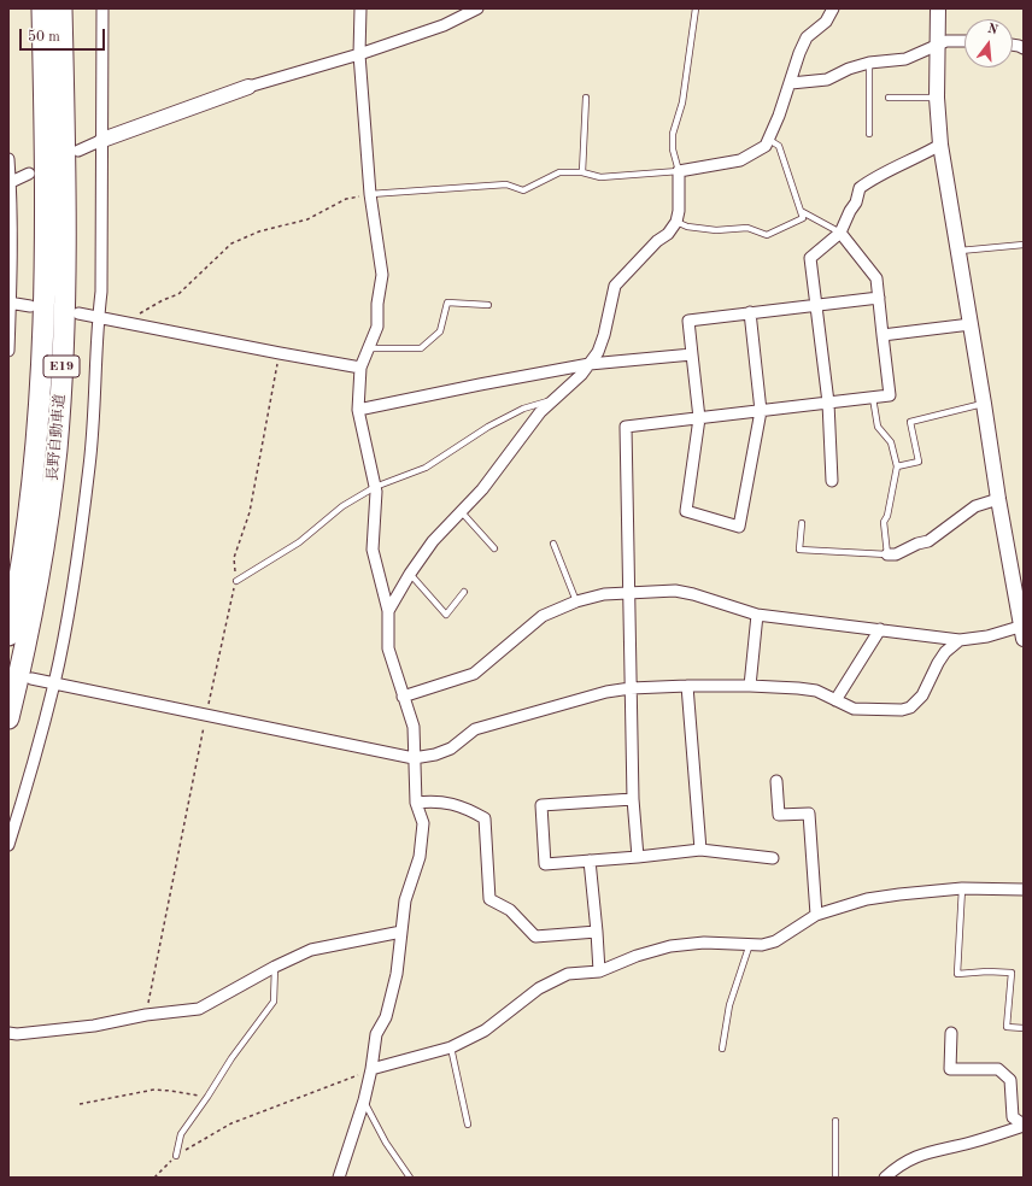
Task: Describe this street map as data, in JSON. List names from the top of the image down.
{
  "streets": {
    "highway": ["E19", "長野自動車道"]
  },
  "scale_bar": "50 m",
  "north": "top"
}
